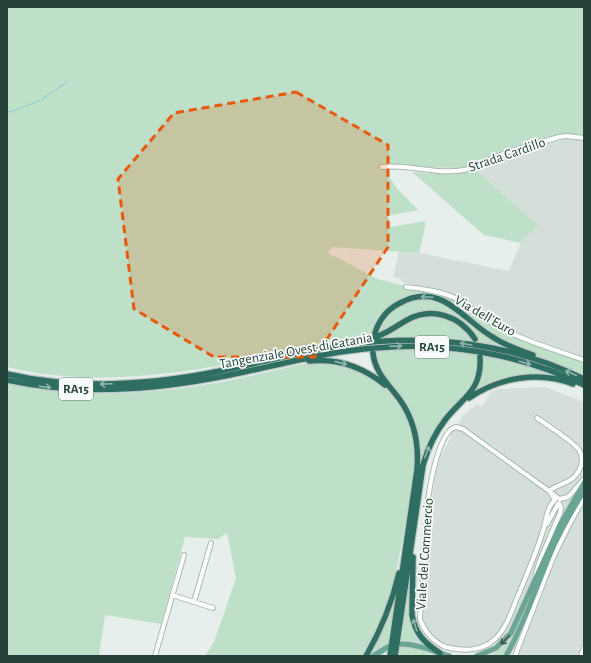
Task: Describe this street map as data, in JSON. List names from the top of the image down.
{
  "streets": {
    "highway": ["RA15", "Tangenziale Ovest di Catania"],
    "street": ["Strada Cardillo", "Via dell'Euro", "Viale del Commercio"]
  }
}
